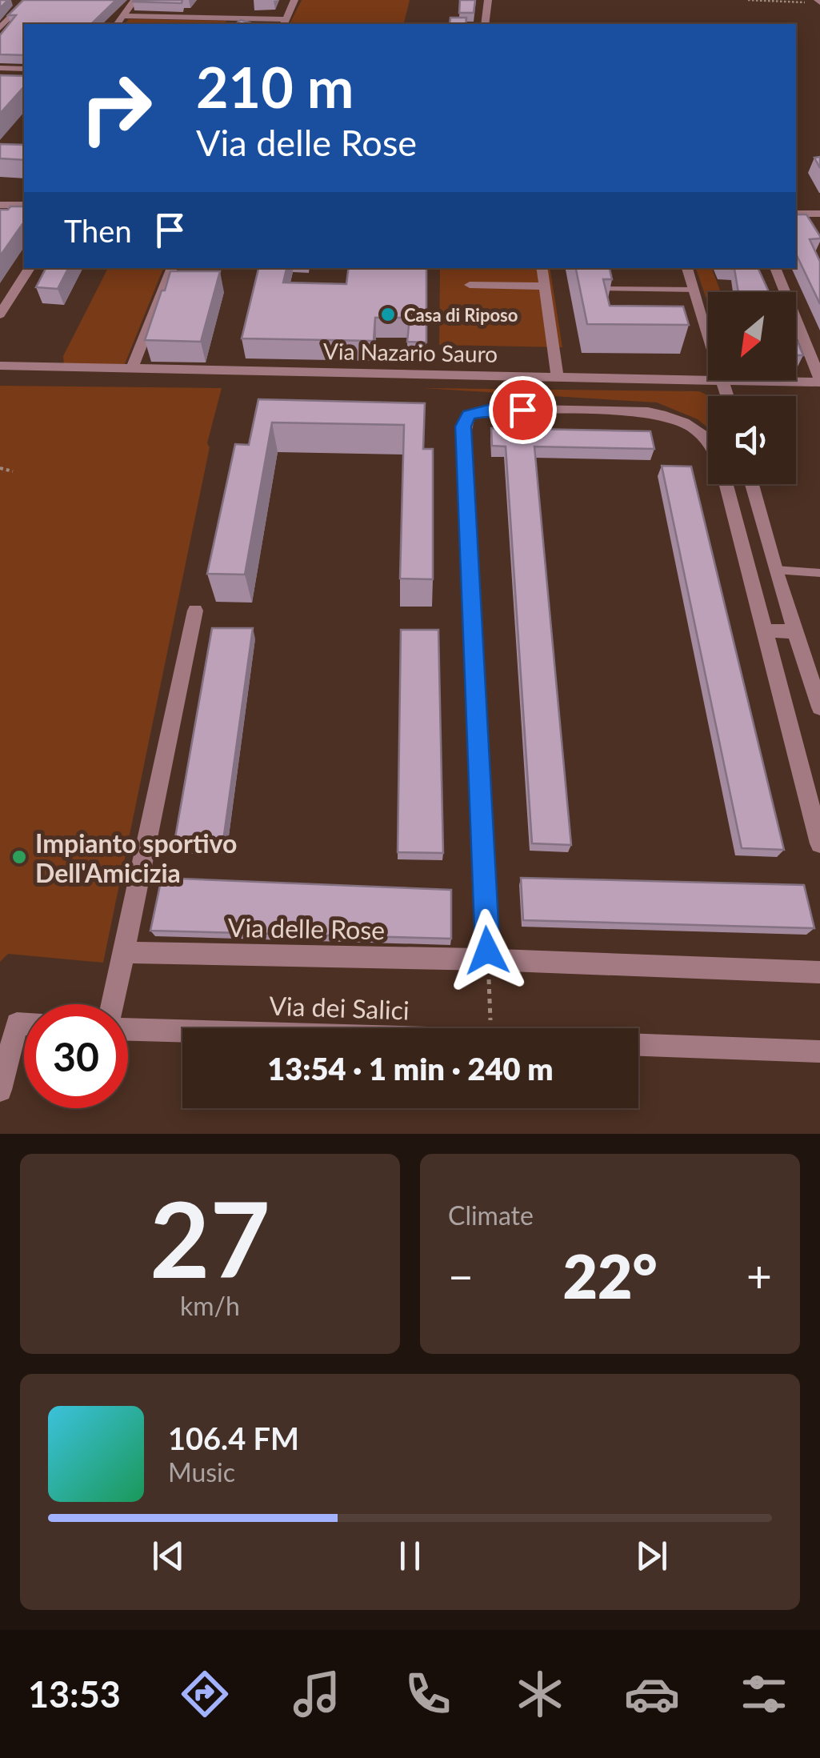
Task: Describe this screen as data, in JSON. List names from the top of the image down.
{
  "streets": {
    "street": ["Via Nazario Sauro", "Via delle Rose", "Via dei Salici"]
  },
  "places": ["Casa di Riposo", "Impianto sportivo Dell'Amicizia"],
  "north": "bottom left",
  "page": {
    "turn": ["210 m", "Via delle Rose"],
    "then": "Then",
    "limit": "30",
    "trip": "13:54 · 1 min · 240 m",
    "tile": [
      ["27", "km/h"],
      "Climate"
    ],
    "heat": ["−", "22°", "+"],
    "song": ["106.4 FM", "Music"],
    "tabs": "13:53"
  }
}
